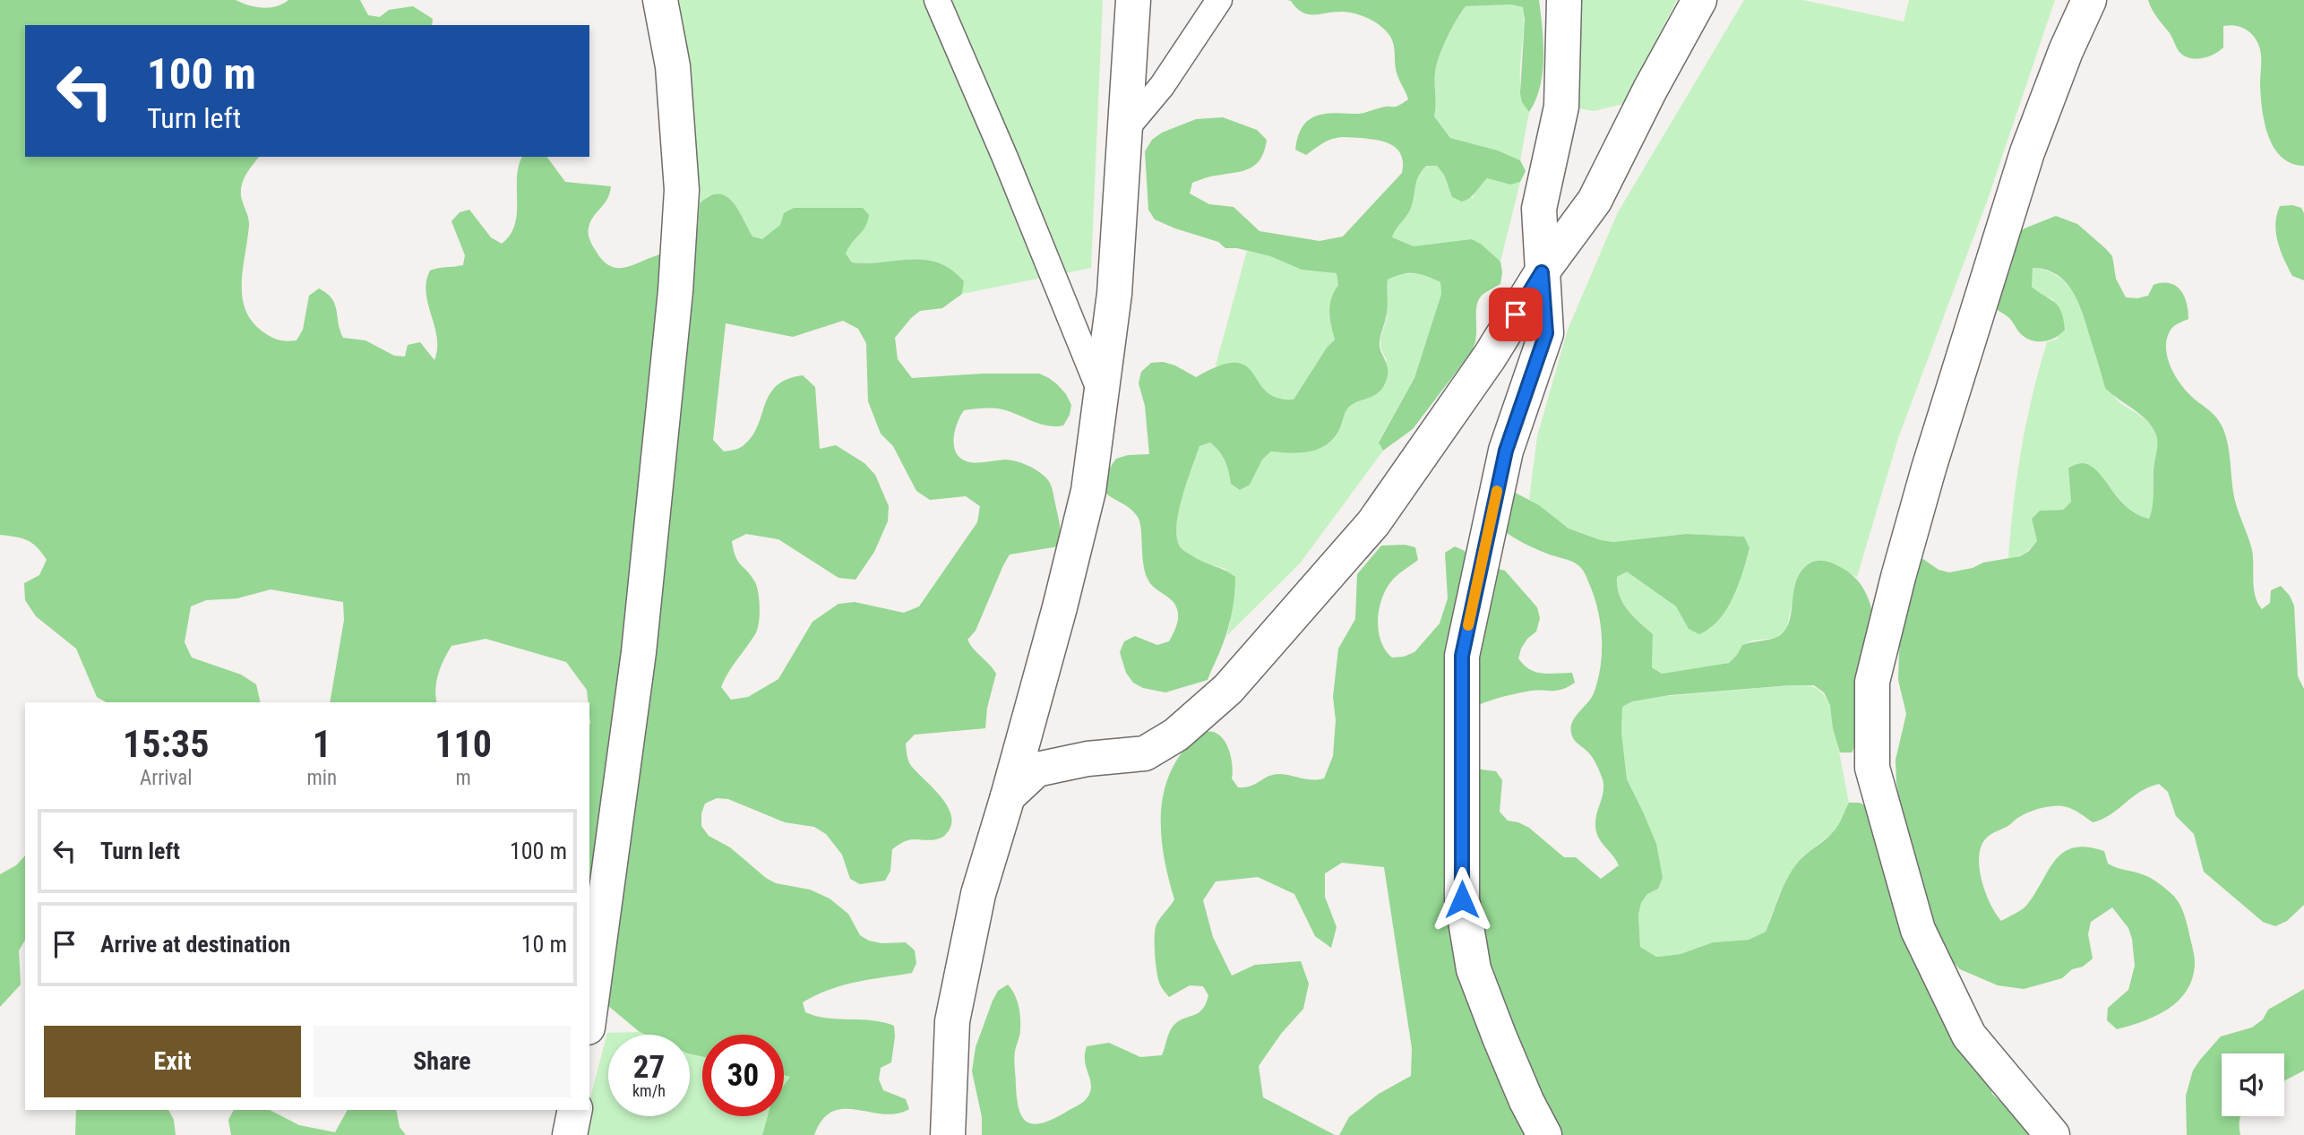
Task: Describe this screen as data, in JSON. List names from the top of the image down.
{
  "page": {
    "turn": ["100 m", "Turn left"],
    "eta": [
      "15:35",
      "Arrival",
      "1",
      "min",
      "110",
      "m"
    ],
    "list": [
      {
        "name": "Turn left",
        "value": "100 m"
      },
      {
        "name": "Arrive at destination",
        "value": "10 m"
      }
    ],
    "buttons": ["Exit", "Share"],
    "speed": "27 km/h",
    "limit": "30"
  }
}
